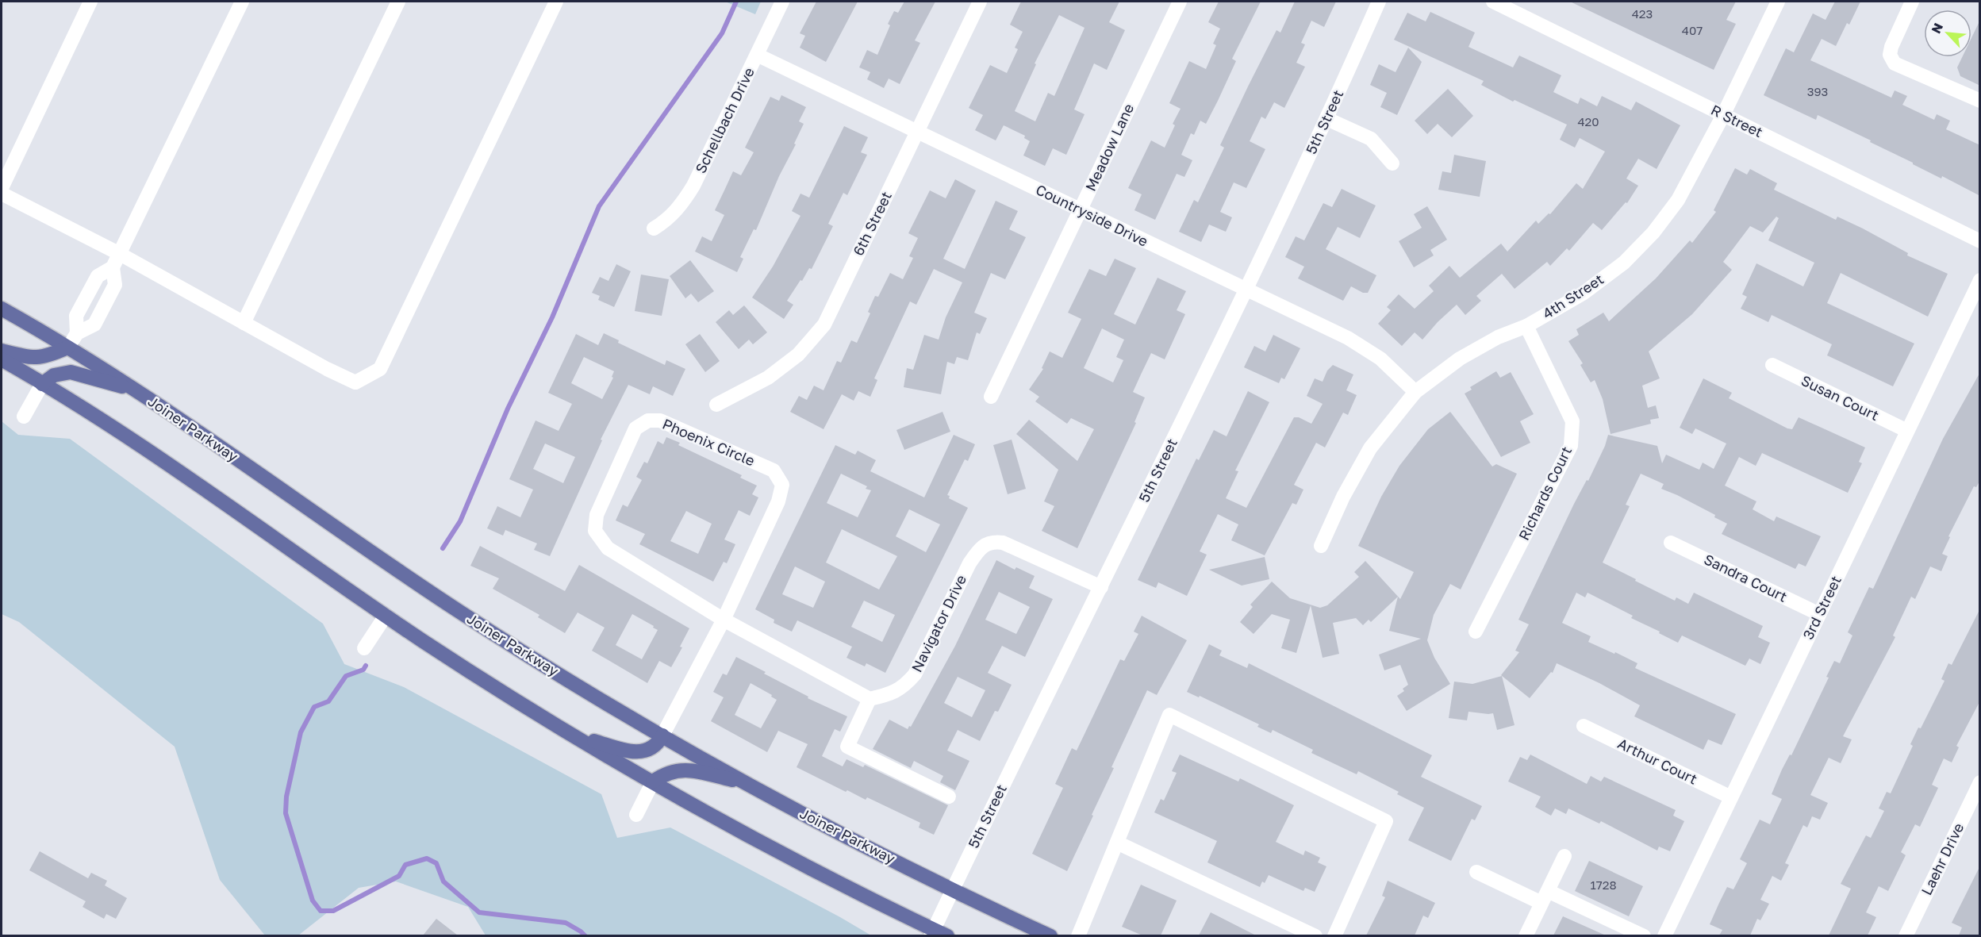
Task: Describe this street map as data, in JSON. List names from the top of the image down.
{
  "streets": {
    "main road": ["Joiner Parkway"],
    "street": [
      "Schellbach Drive",
      "R Street",
      "5th Street",
      "Meadow Lane",
      "Countryside Drive",
      "6th Street",
      "4th Street",
      "Susan Court",
      "Phoenix Circle",
      "Richards Court",
      "Sandra Court",
      "3rd Street",
      "Navigator Drive",
      "Arthur Court",
      "Laehr Drive"
    ]
  },
  "crossings": [
    ["Schellbach Drive", "Countryside Drive"],
    ["R Street", "4th Street"],
    ["5th Street", "Countryside Drive"],
    ["5th Street", "Joiner Parkway"],
    ["5th Street", "Navigator Drive"],
    ["Meadow Lane", "Countryside Drive"],
    ["Countryside Drive", "6th Street"],
    ["Countryside Drive", "4th Street"],
    ["4th Street", "Richards Court"],
    ["Susan Court", "3rd Street"],
    ["Sandra Court", "3rd Street"],
    ["3rd Street", "Arthur Court"]
  ],
  "house_numbers": [
    "423",
    "407",
    "393",
    "420",
    "1728"
  ],
  "north": "top left"
}
